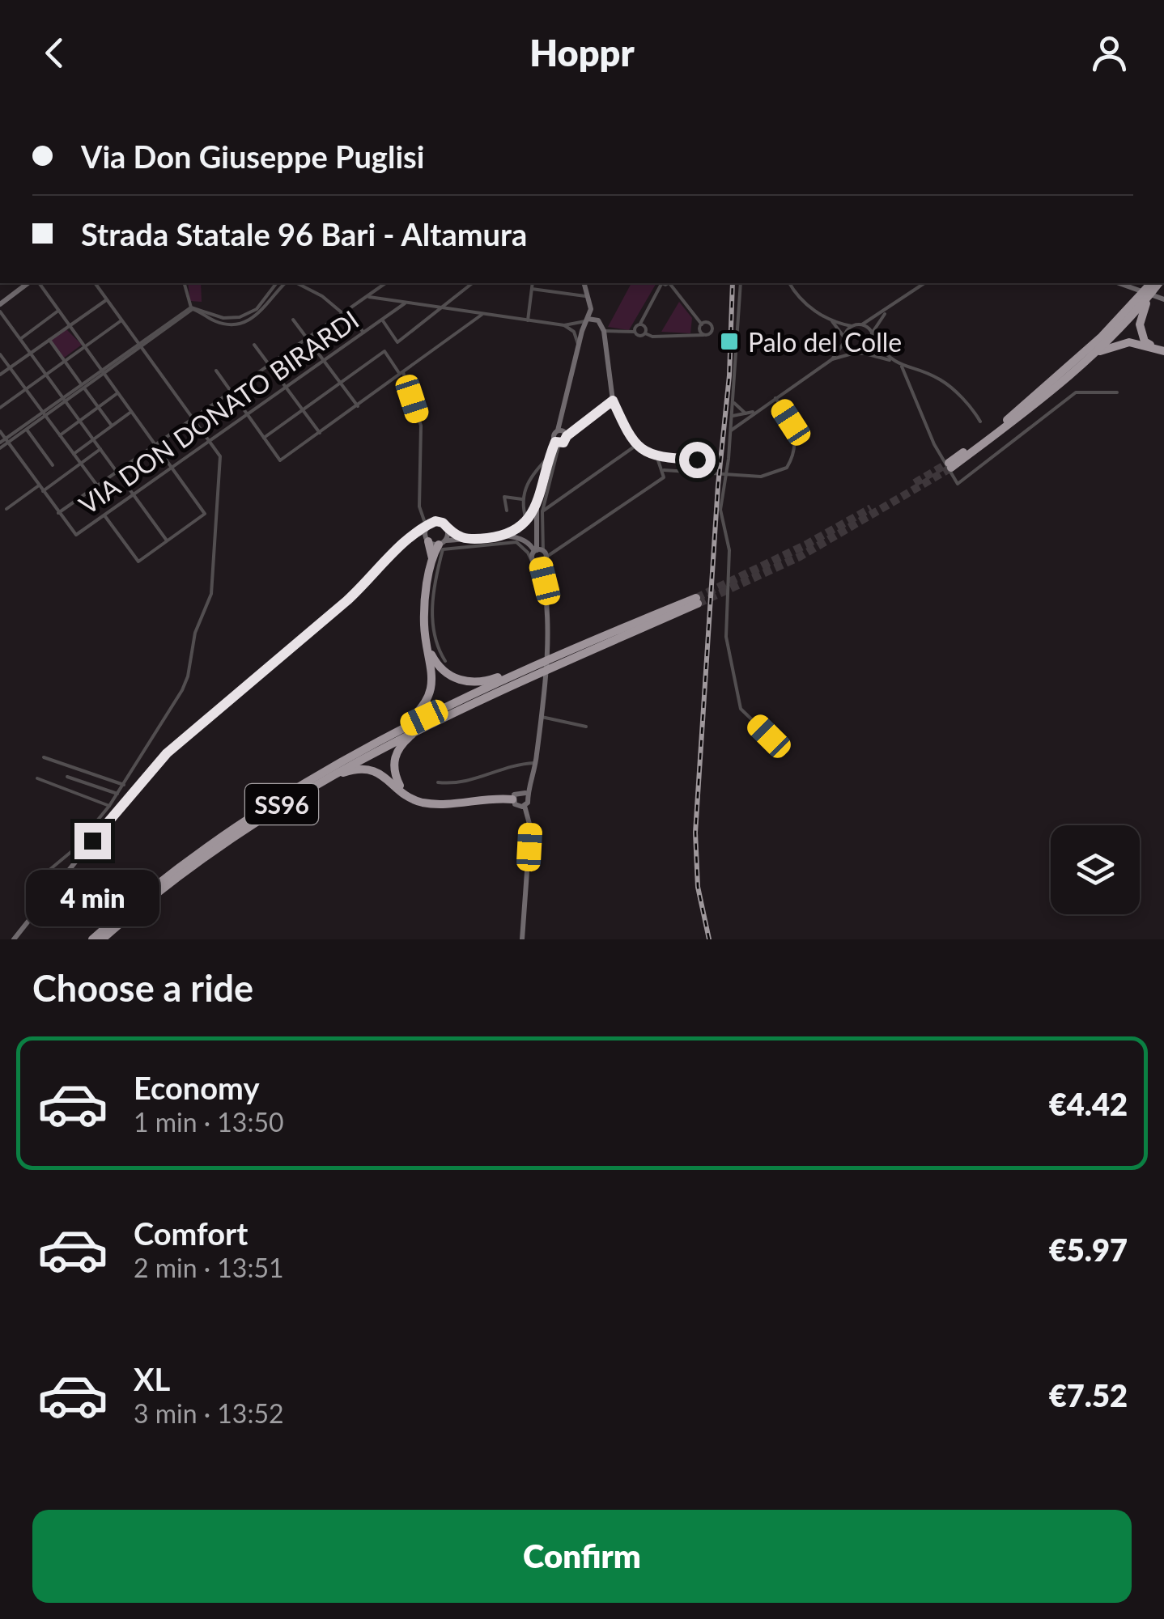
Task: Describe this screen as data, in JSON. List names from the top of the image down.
{
  "streets": {
    "highway": ["SS96"],
    "street": ["VIA DON DONATO BIRARDI"]
  },
  "places": {
    "transit": ["Palo del Colle"]
  },
  "page": {
    "header": "Hoppr",
    "banner": ["Via Don Giuseppe Puglisi", "Strada Statale 96 Bari - Altamura"],
    "bubble": "4 min",
    "heading": "Choose a ride",
    "list": [
      {
        "name": "Economy",
        "note": "1 min · 13:50",
        "value": "€4.42"
      },
      {
        "name": "Comfort",
        "note": "2 min · 13:51",
        "value": "€5.97"
      },
      {
        "name": "XL",
        "note": "3 min · 13:52",
        "value": "€7.52"
      }
    ],
    "buttons": "Confirm"
  }
}
